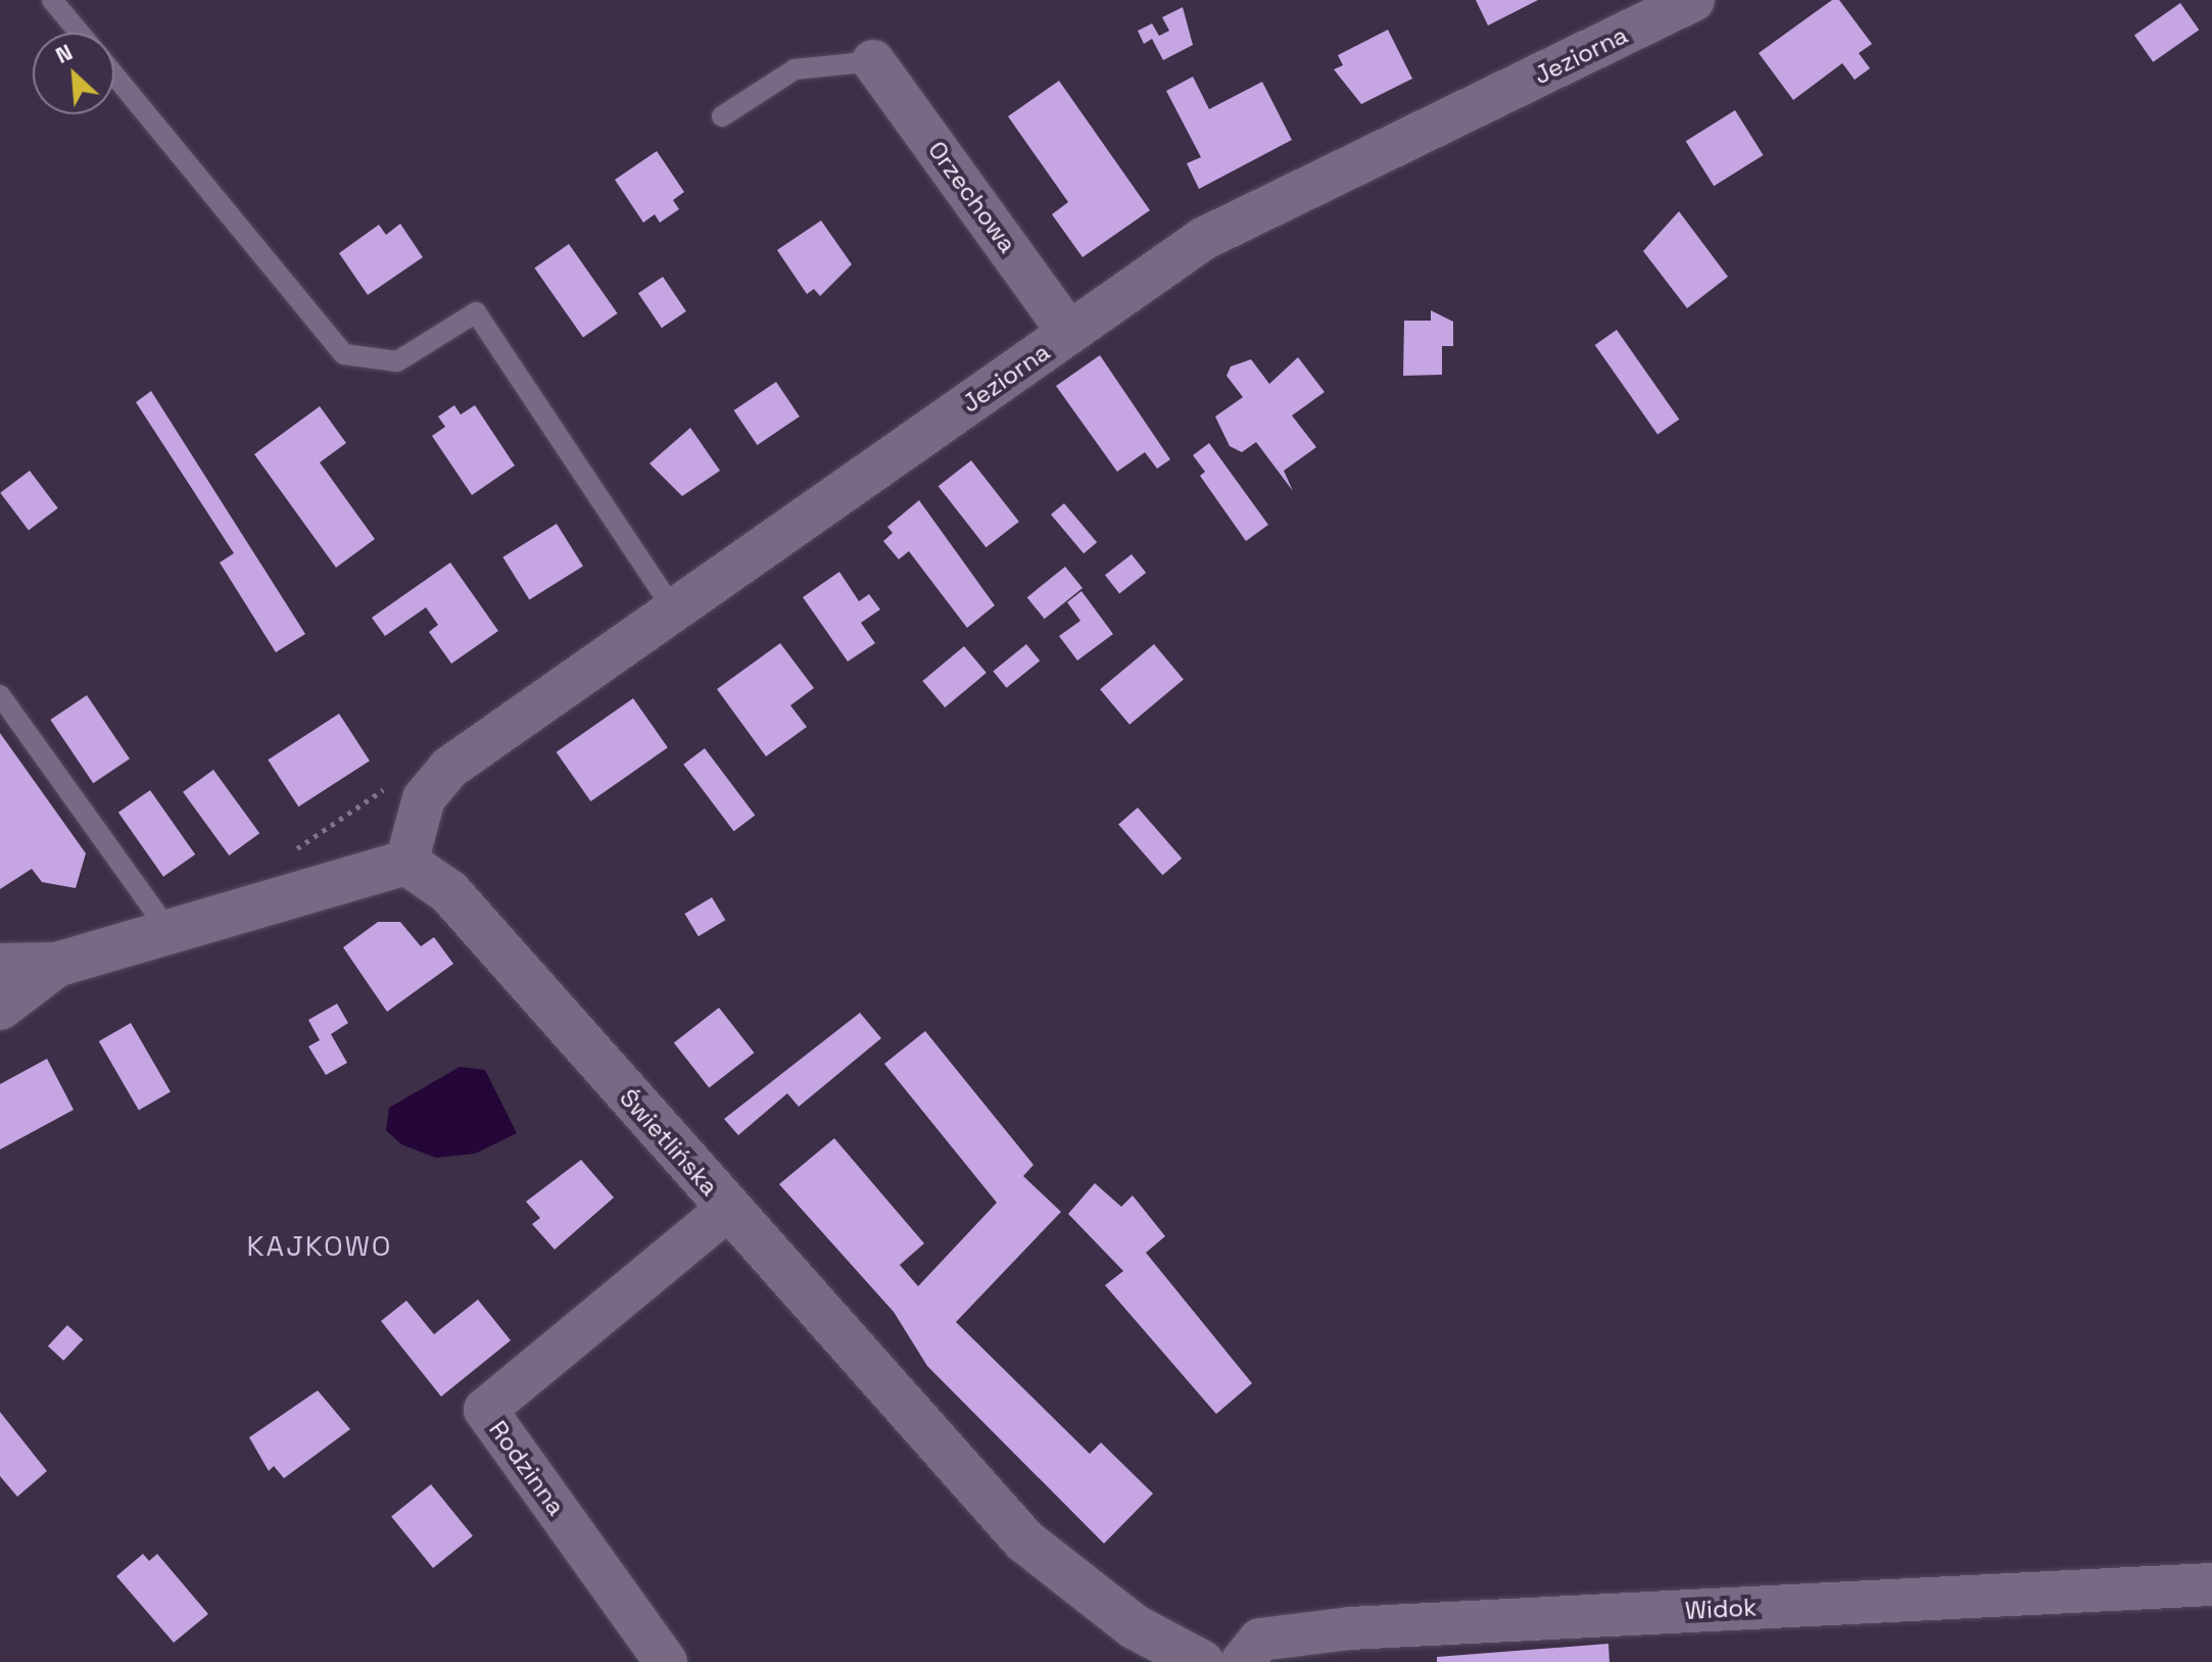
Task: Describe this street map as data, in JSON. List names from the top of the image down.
{
  "streets": {
    "street": [
      "Jeziorna",
      "Orzechowa",
      "Świetlińska",
      "Rodzinna",
      "Widok"
    ]
  },
  "crossings": [
    ["Jeziorna", "Orzechowa"],
    ["Jeziorna", "Świetlińska"],
    ["Świetlińska", "Rodzinna"]
  ],
  "districts": ["KAJKOWO"],
  "north": "top left"
}
